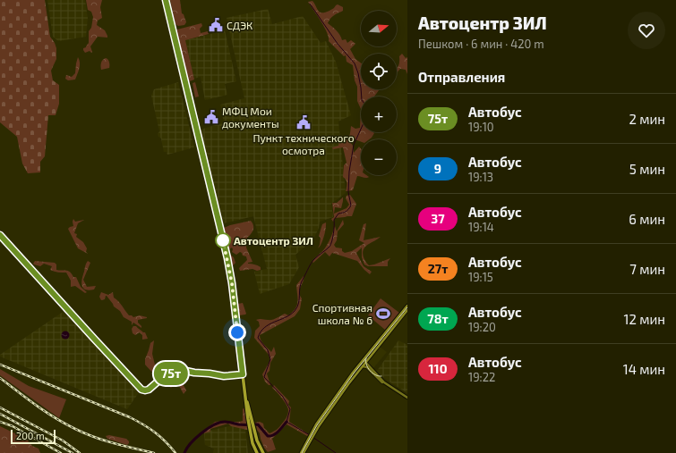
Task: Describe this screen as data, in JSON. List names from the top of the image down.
{
  "places": {
    "public building": ["СДЭК", "МФЦ Мои документы", "Пункт технического осмотра"],
    "other": ["Автоцентр ЗИЛ"],
    "sports": ["Спортивная школа № 6"]
  },
  "lines": ["bus line 75т"],
  "scale_bar": "200 m",
  "north": "right",
  "page": {
    "on_map": "75т",
    "heading": [
      ["Автоцентр ЗИЛ", "Пешком · 6 мин · 420 m"],
      "Отправления"
    ],
    "map_buttons": ["+", "−"],
    "list": [
      {
        "mark": "75т",
        "name": "Автобус",
        "note": "19:10",
        "value": "2 мин"
      },
      {
        "mark": "9",
        "name": "Автобус",
        "note": "19:13",
        "value": "5 мин"
      },
      {
        "mark": "37",
        "name": "Автобус",
        "note": "19:14",
        "value": "6 мин"
      },
      {
        "mark": "27т",
        "name": "Автобус",
        "note": "19:15",
        "value": "7 мин"
      },
      {
        "mark": "78т",
        "name": "Автобус",
        "note": "19:20",
        "value": "12 мин"
      },
      {
        "mark": "110",
        "name": "Автобус",
        "note": "19:22",
        "value": "14 мин"
      }
    ],
    "scale": "200 m"
  }
}
